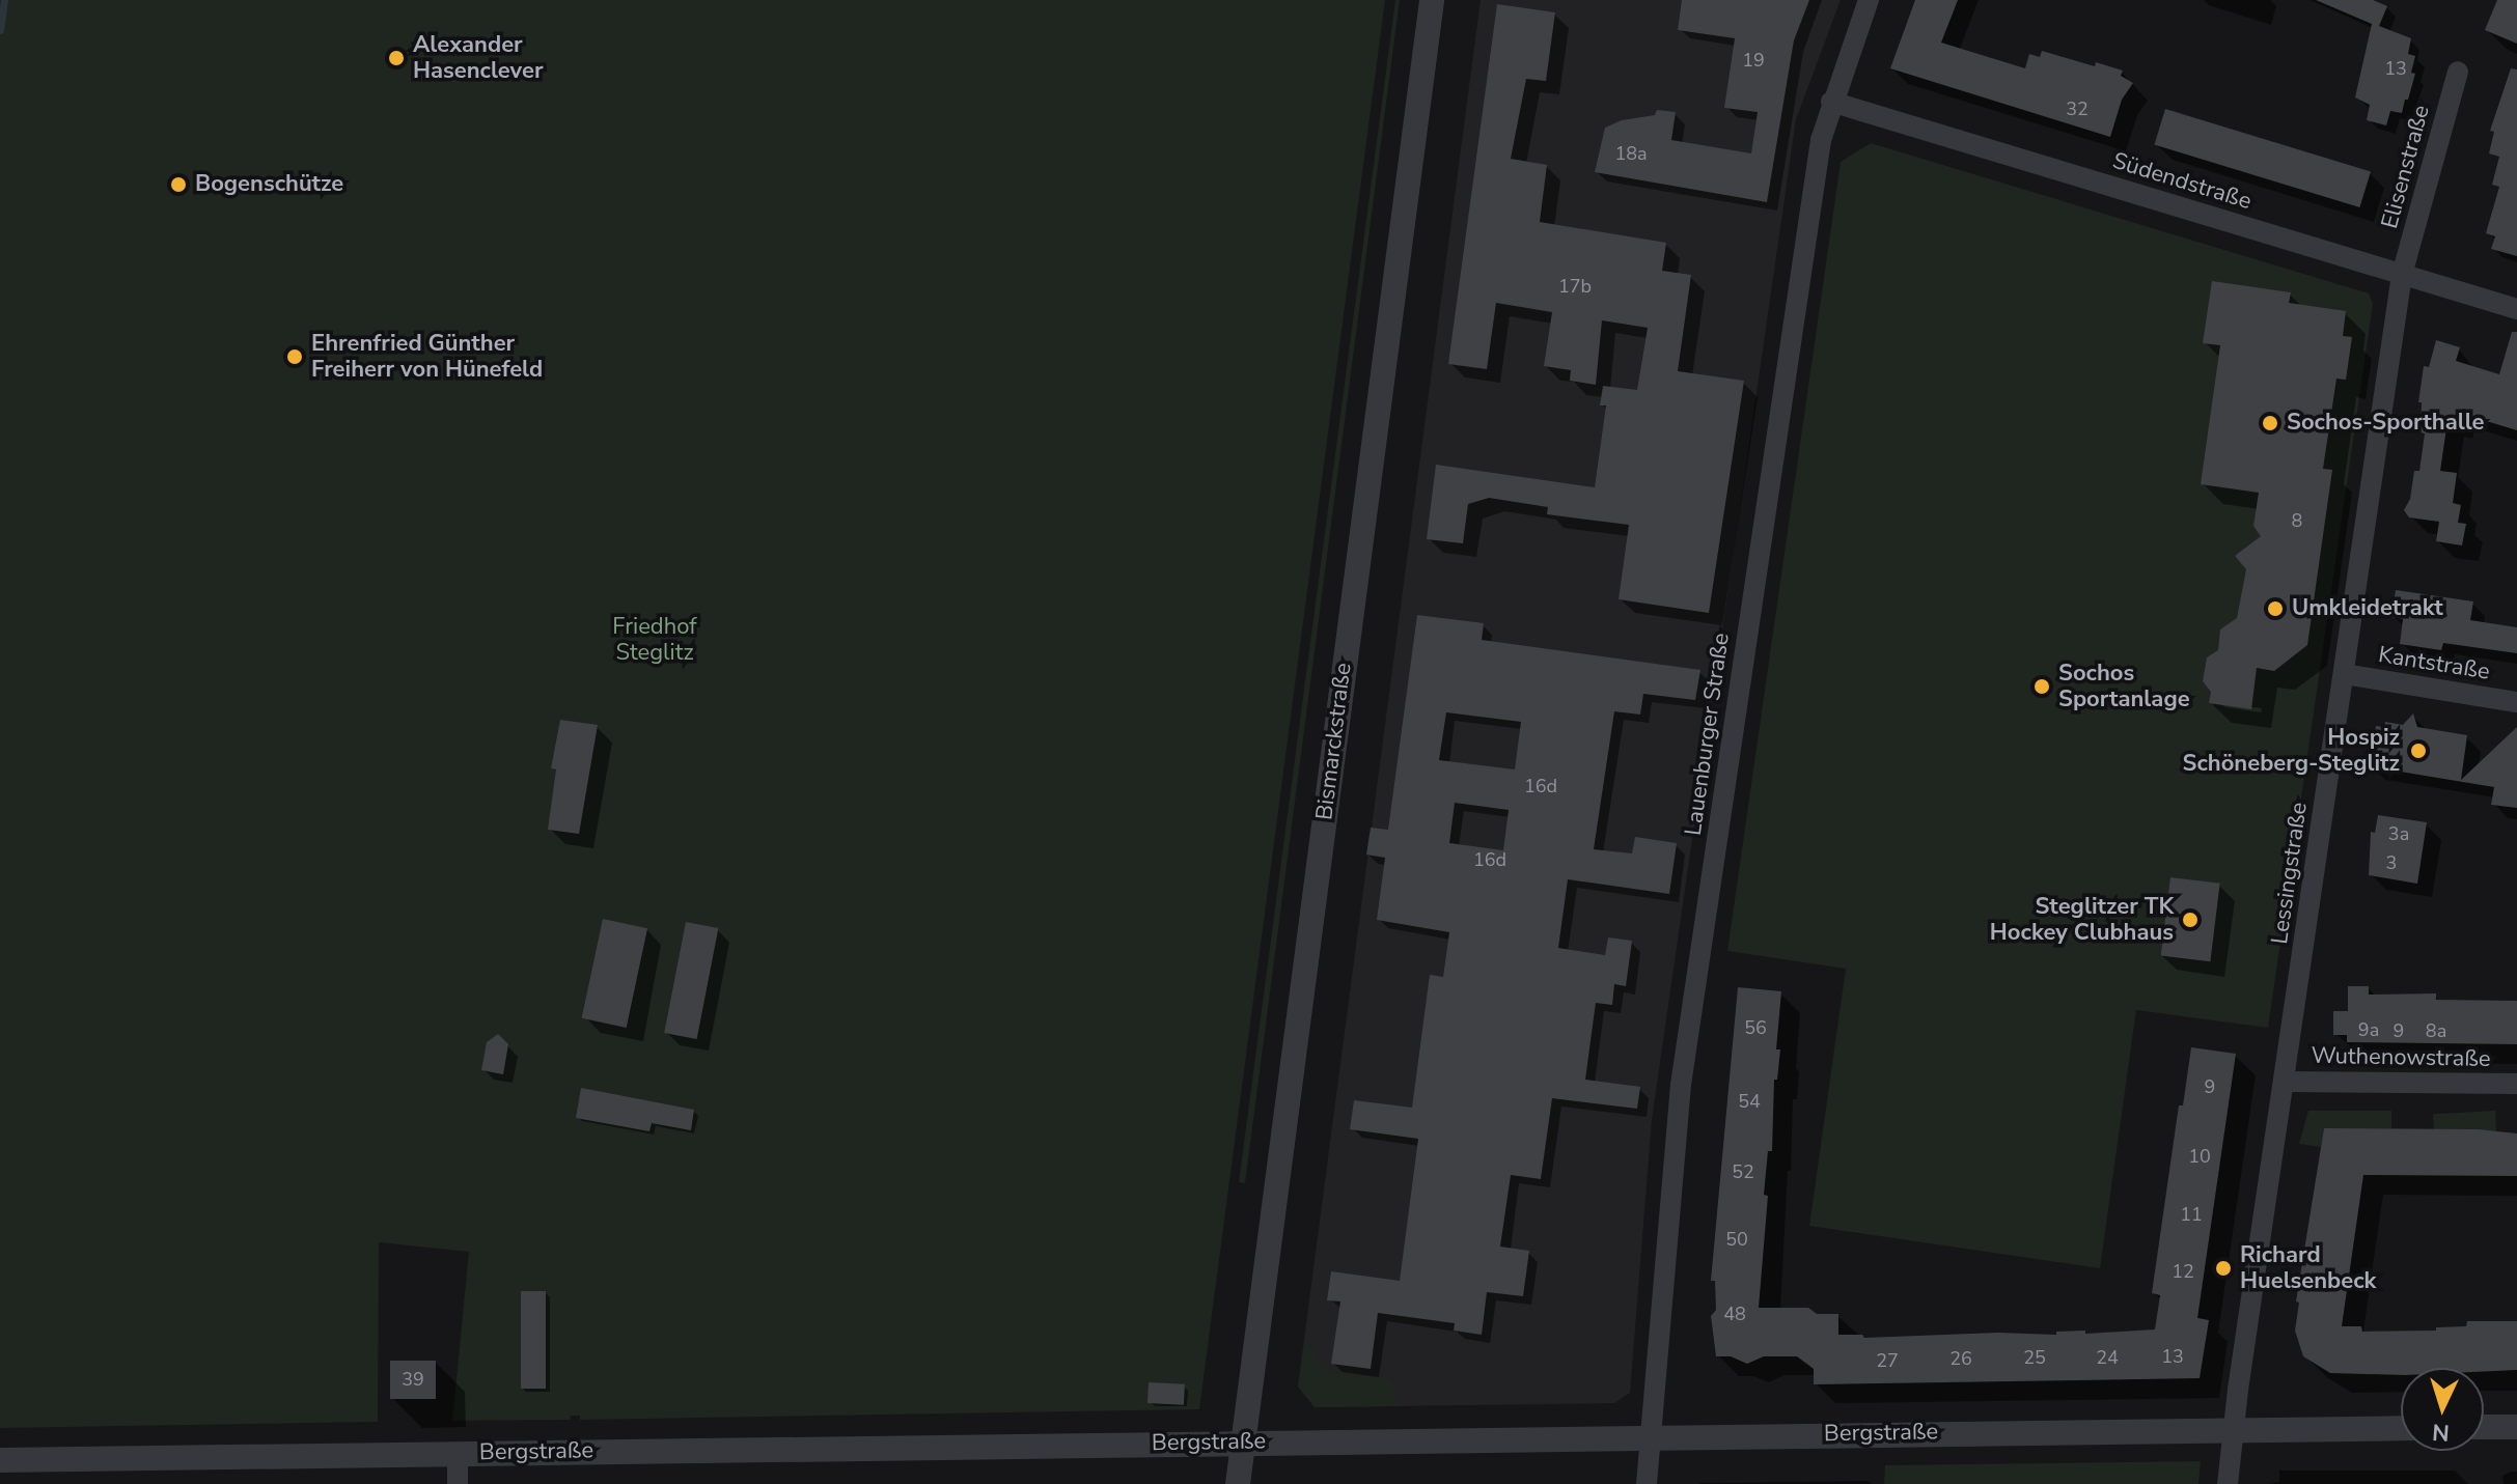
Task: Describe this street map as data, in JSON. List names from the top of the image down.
{
  "streets": {
    "street": [
      "Elisenstraße",
      "Südendstraße",
      "Kantstraße",
      "Lauenburger Straße",
      "Bismarckstraße",
      "Lessingstraße",
      "Wuthenowstraße",
      "Bergstraße"
    ]
  },
  "crossings": [
    ["Elisenstraße", "Südendstraße"],
    ["Elisenstraße", "Lessingstraße"],
    ["Südendstraße", "Lauenburger Straße"],
    ["Südendstraße", "Lessingstraße"],
    ["Kantstraße", "Lessingstraße"],
    ["Lauenburger Straße", "Bergstraße"],
    ["Bismarckstraße", "Bergstraße"],
    ["Lessingstraße", "Wuthenowstraße"],
    ["Lessingstraße", "Bergstraße"]
  ],
  "parks": ["Friedhof Steglitz"],
  "places": [
    "Alexander Hasenclever",
    "Bogenschütze",
    "Ehrenfried Günther Freiherr von Hünefeld",
    "Sochos-Sporthalle",
    "Umkleidetrakt",
    "Sochos Sportanlage",
    "Hospiz Schöneberg-Steglitz",
    "Steglitzer TK Hockey Clubhaus",
    "Richard Huelsenbeck"
  ],
  "house_numbers": [
    "19",
    "13",
    "32",
    "18a",
    "17b",
    "8",
    "16d",
    "3a",
    "16d",
    "3",
    "56",
    "9a",
    "9",
    "8a",
    "9",
    "54",
    "10",
    "52",
    "11",
    "50",
    "12",
    "48",
    "13",
    "25",
    "24",
    "26",
    "27",
    "39"
  ],
  "north": "bottom"
}
